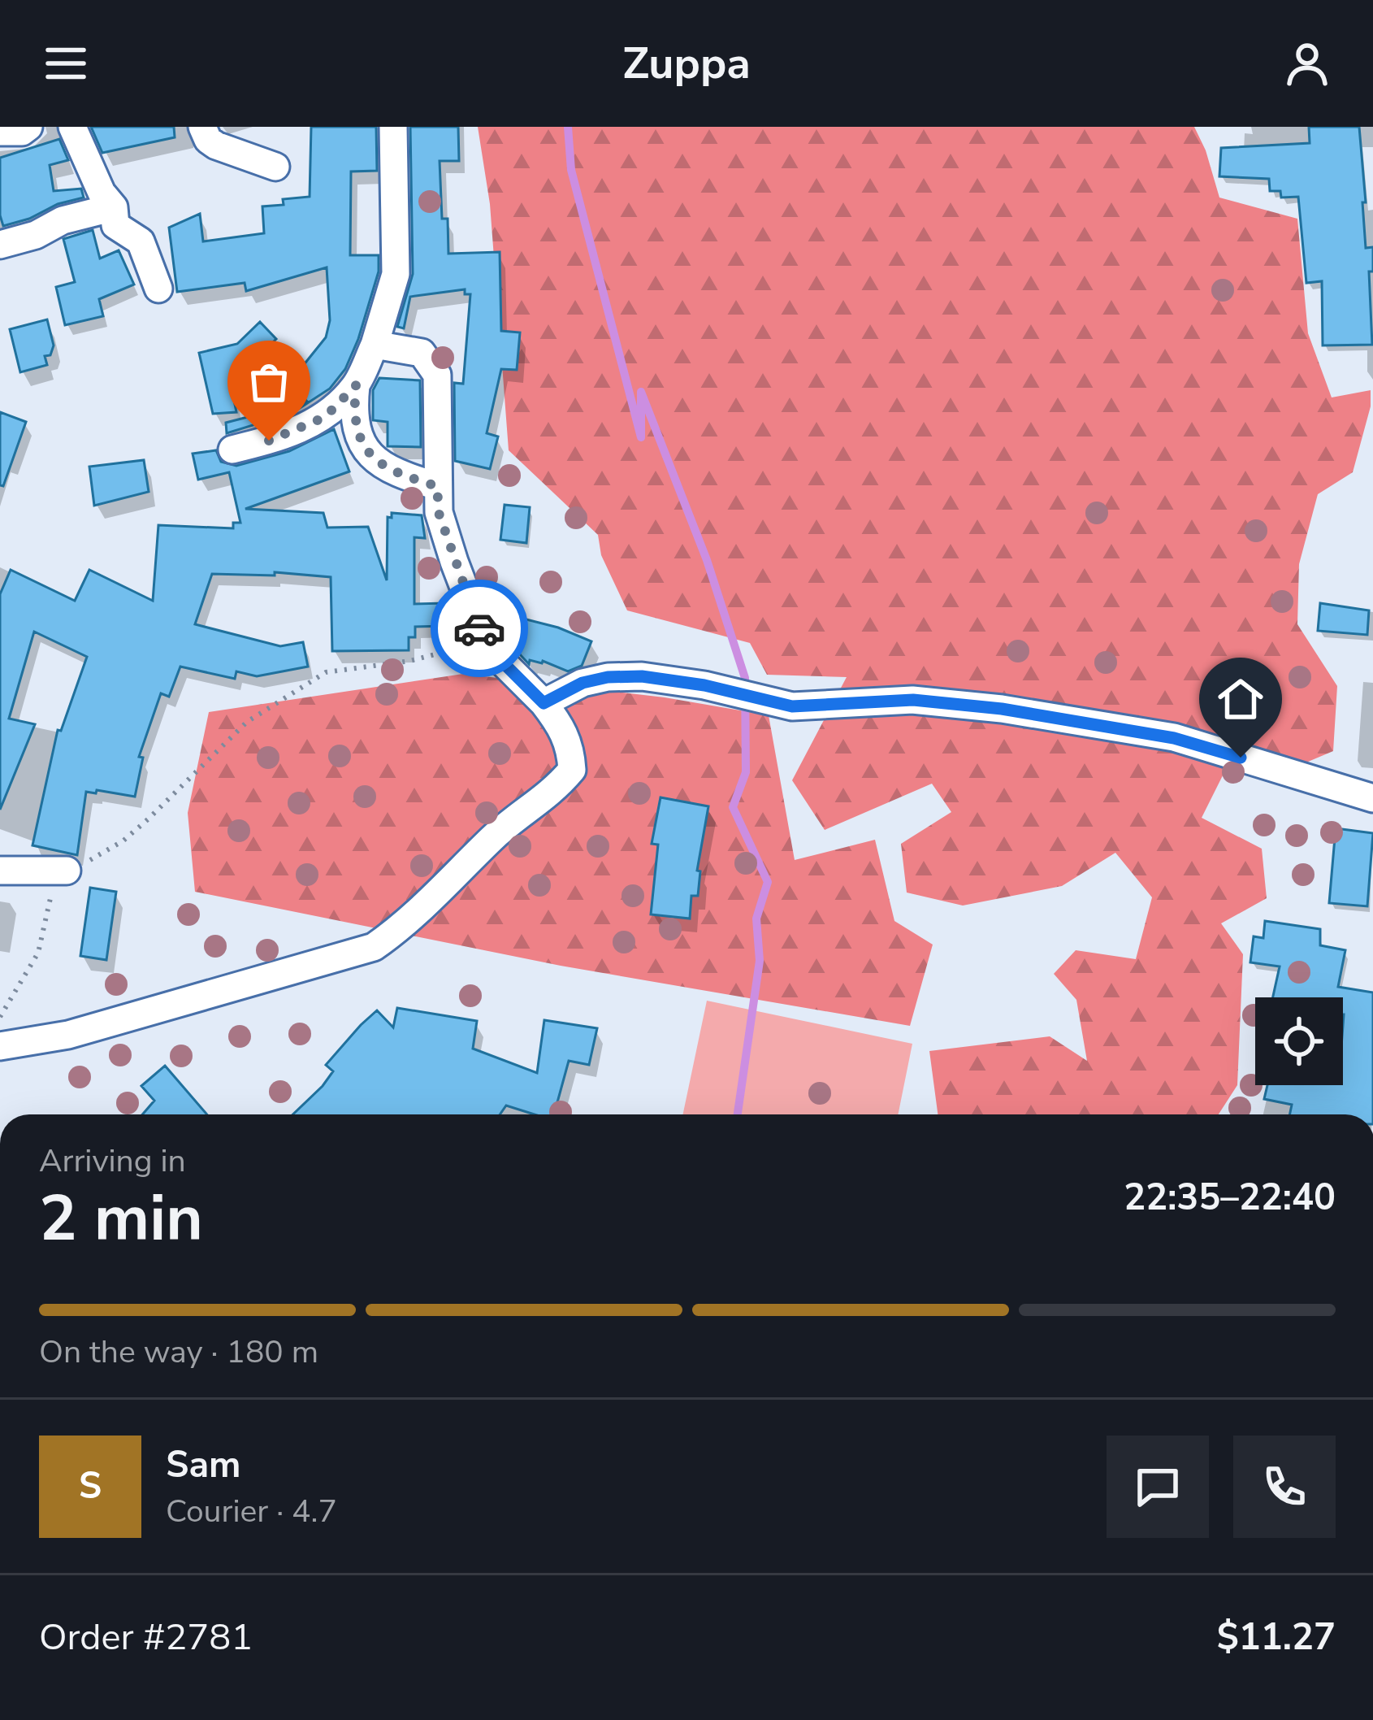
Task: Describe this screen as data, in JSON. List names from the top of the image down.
{
  "page": {
    "header": "Zuppa",
    "heading": ["2 min", "Arriving in", "22:35–22:40"],
    "panel": [
      "Sam",
      "Courier · 4.7",
      "Order #2781",
      "$11.27"
    ],
    "bar": "On the way · 180 m",
    "round": "S"
  }
}
